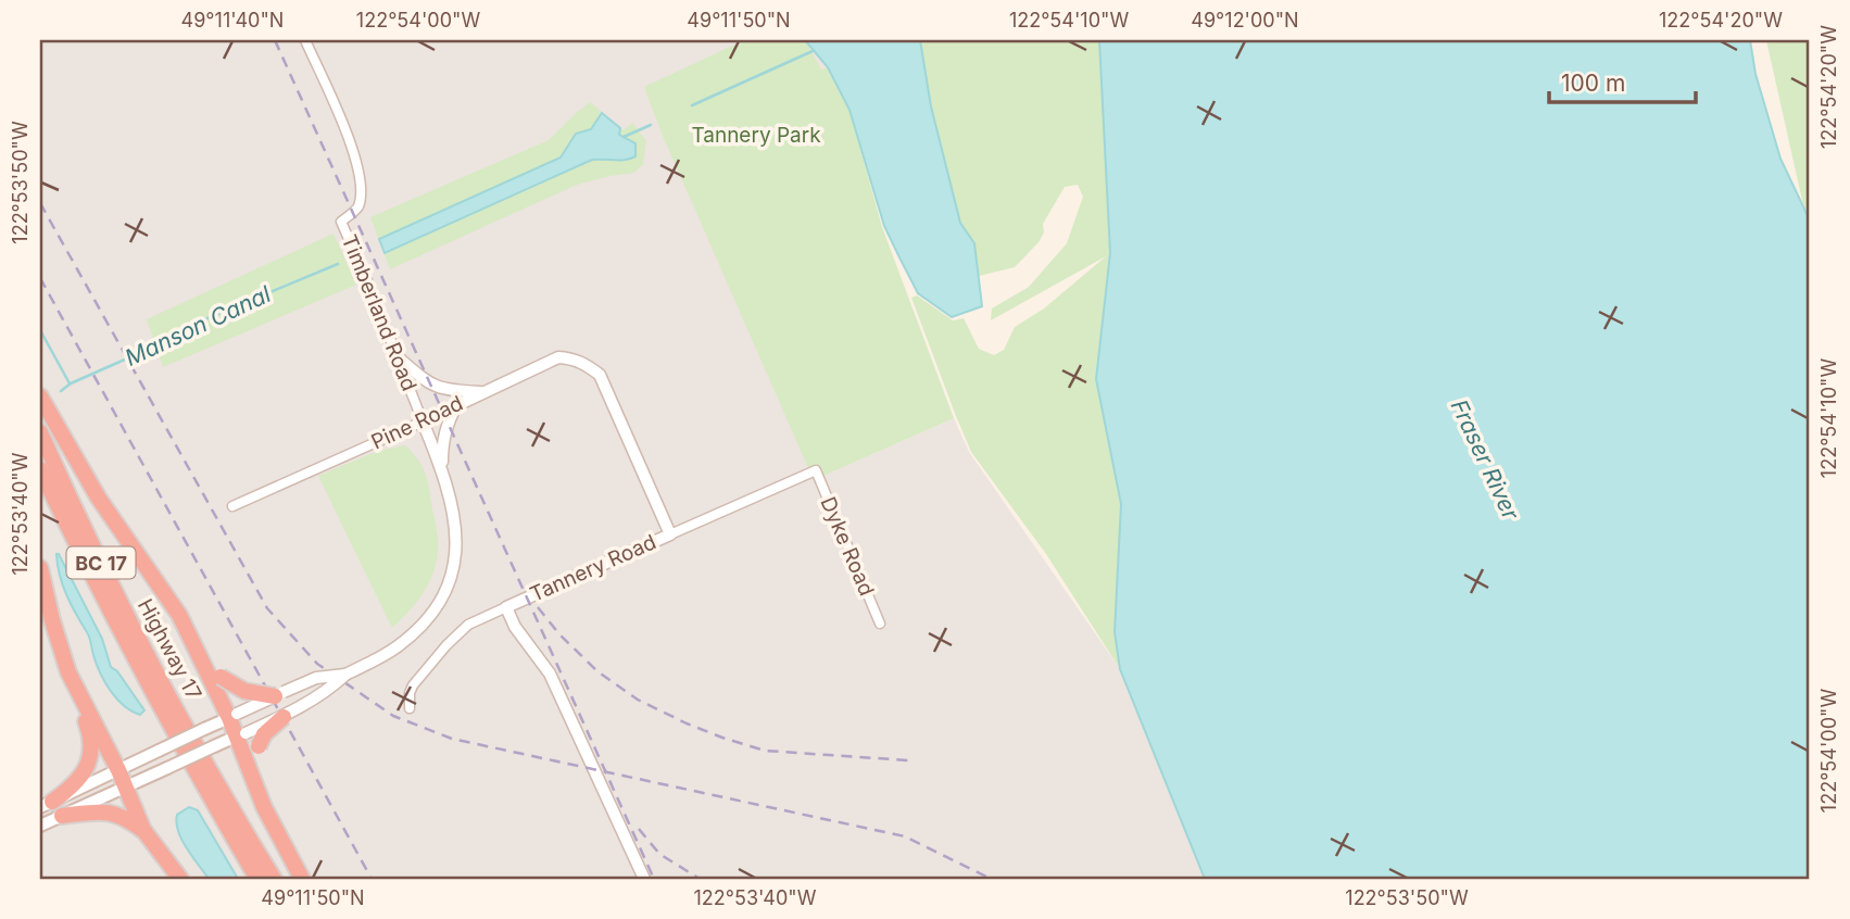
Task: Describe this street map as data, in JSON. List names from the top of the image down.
{
  "streets": {
    "highway": ["BC 17", "Highway 17"],
    "street": [
      "Timberland Road",
      "Pine Road",
      "Dyke Road",
      "Tannery Road"
    ]
  },
  "crossings": [
    ["Timberland Road", "Pine Road"],
    ["Pine Road", "Tannery Road"],
    ["Dyke Road", "Tannery Road"]
  ],
  "water": ["Manson Canal", "Fraser River"],
  "parks": ["Tannery Park"],
  "scale_bar": "100 m",
  "coordinates": [
    "49°11'40\"N",
    "122°54'00\"W",
    "49°11'50\"N",
    "122°54'10\"W",
    "49°12'00\"N",
    "122°54'20\"W",
    "122°53'50\"W",
    "122°53'40\"W"
  ]
}
